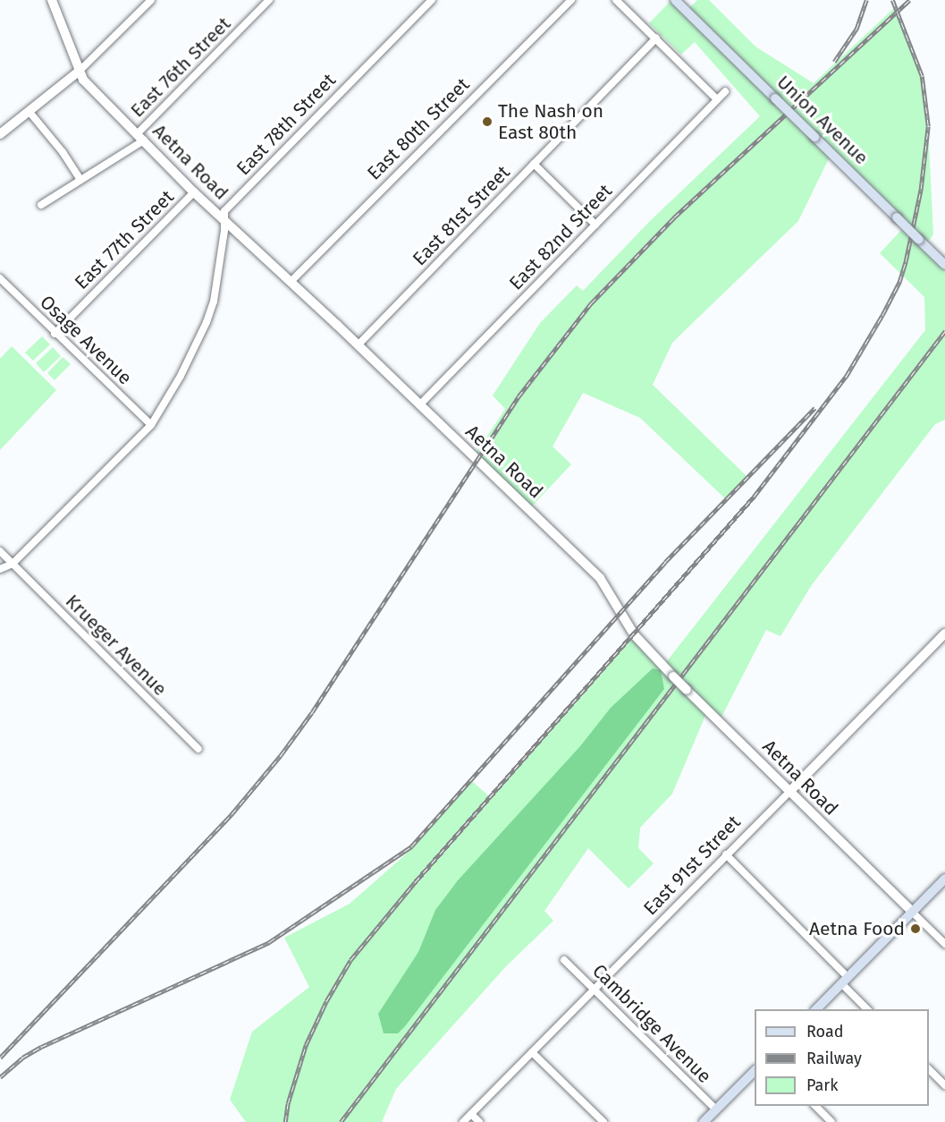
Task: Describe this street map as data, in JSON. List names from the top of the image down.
{
  "streets": {
    "main road": ["Union Avenue"],
    "street": [
      "East 76th Street",
      "East 78th Street",
      "East 80th Street",
      "Aetna Road",
      "East 81st Street",
      "East 82nd Street",
      "East 77th Street",
      "Osage Avenue",
      "Krueger Avenue",
      "East 91st Street",
      "Cambridge Avenue"
    ]
  },
  "crossings": [
    ["East 76th Street", "Aetna Road"],
    ["East 78th Street", "Aetna Road"],
    ["East 80th Street", "Aetna Road"],
    ["Aetna Road", "East 81st Street"],
    ["Aetna Road", "East 82nd Street"],
    ["Aetna Road", "East 77th Street"],
    ["Aetna Road", "East 91st Street"],
    ["East 77th Street", "Osage Avenue"],
    ["East 91st Street", "Cambridge Avenue"]
  ],
  "places": ["The Nash on East 80th", "Aetna Food"],
  "legend": ["Road", "Railway", "Park"]
}
